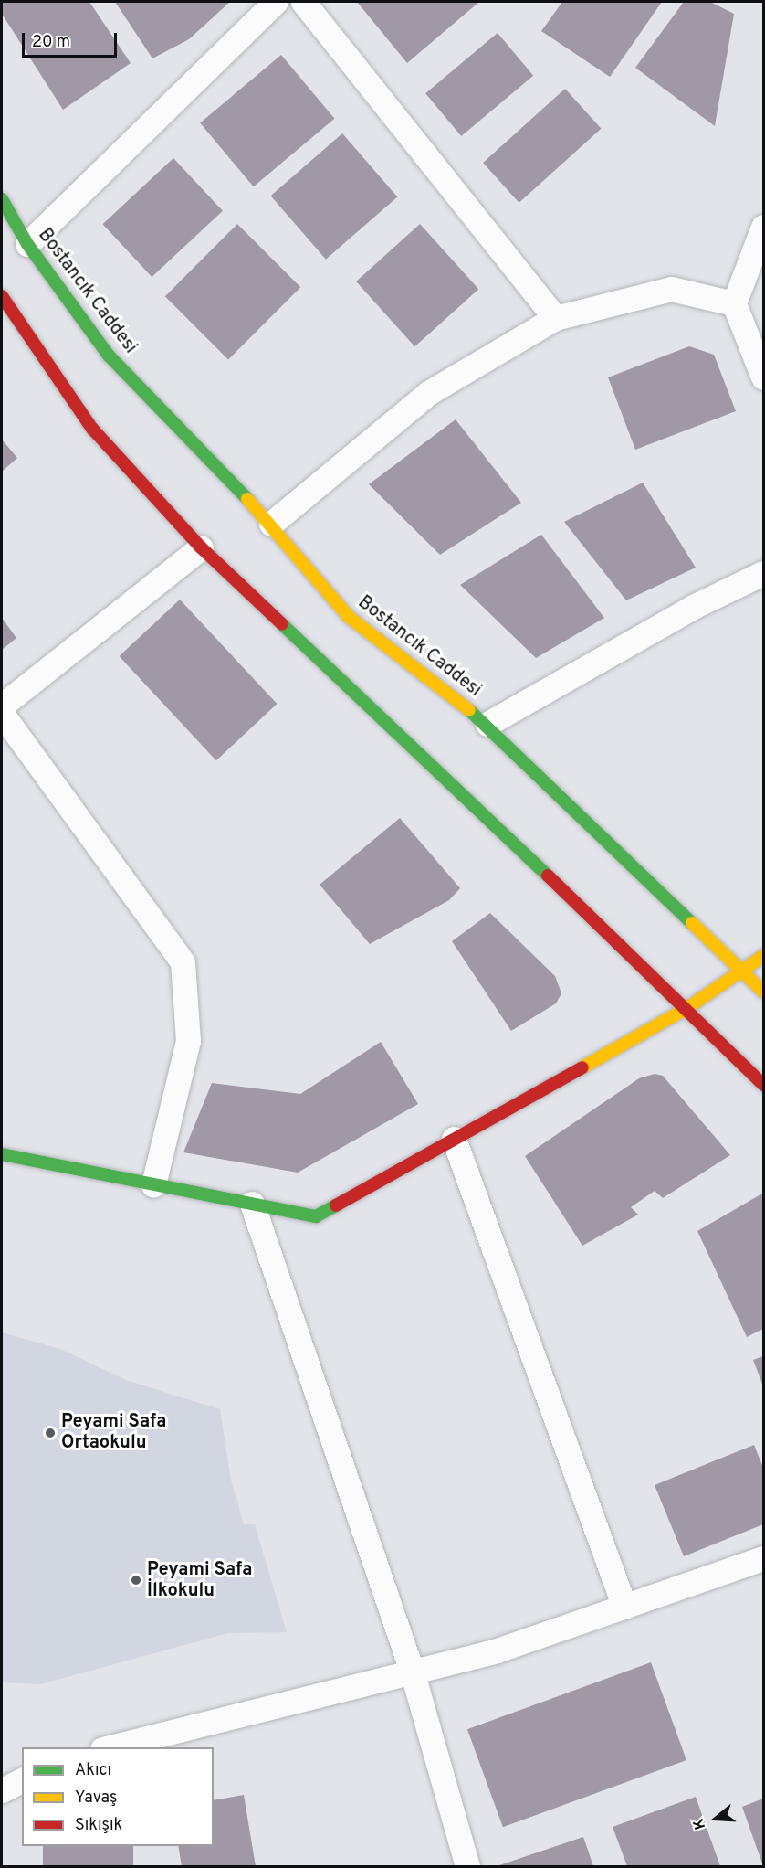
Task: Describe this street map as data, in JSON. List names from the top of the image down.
{
  "streets": {
    "main road": ["Bostancık Caddesi"]
  },
  "places": ["Peyami Safa Ortaokulu", "Peyami Safa İlkokulu"],
  "legend": ["Akıcı", "Yavaş", "Sıkışık"],
  "scale_bar": "20 m",
  "north": "left"
}
